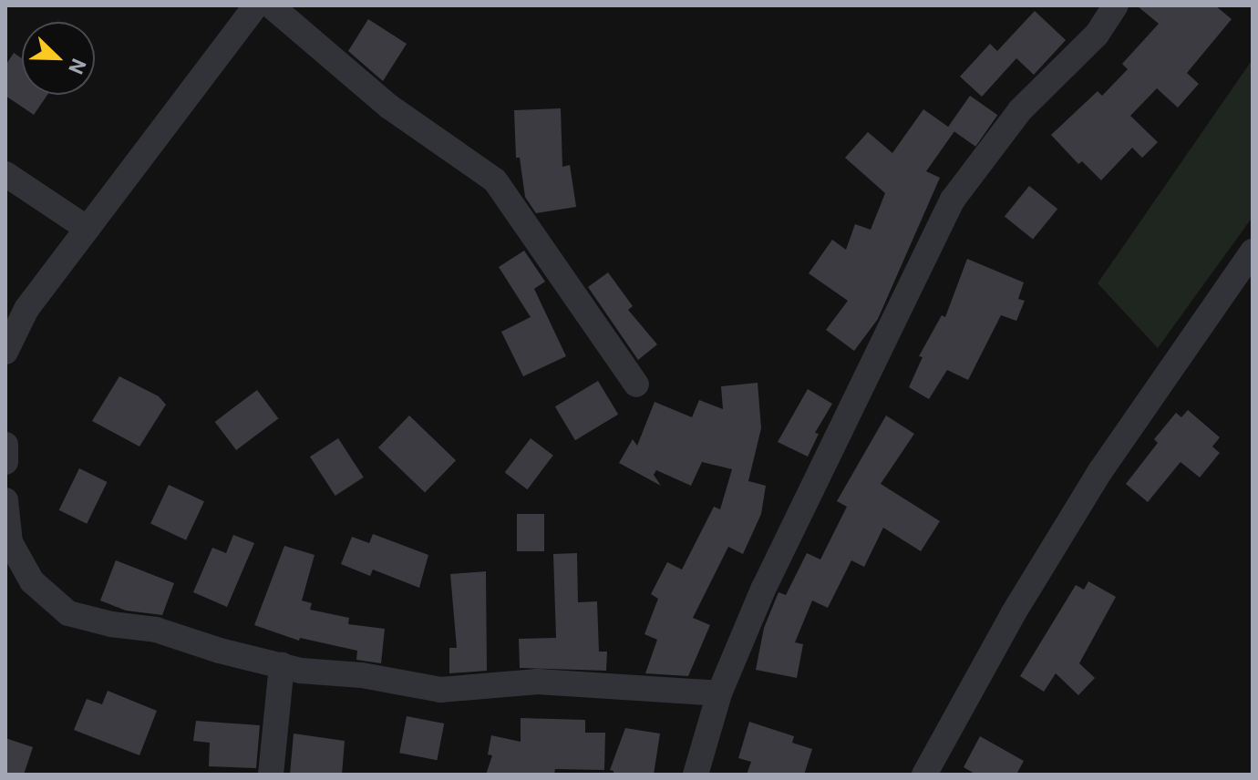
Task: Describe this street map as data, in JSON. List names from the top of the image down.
{
  "north": "bottom right"
}
